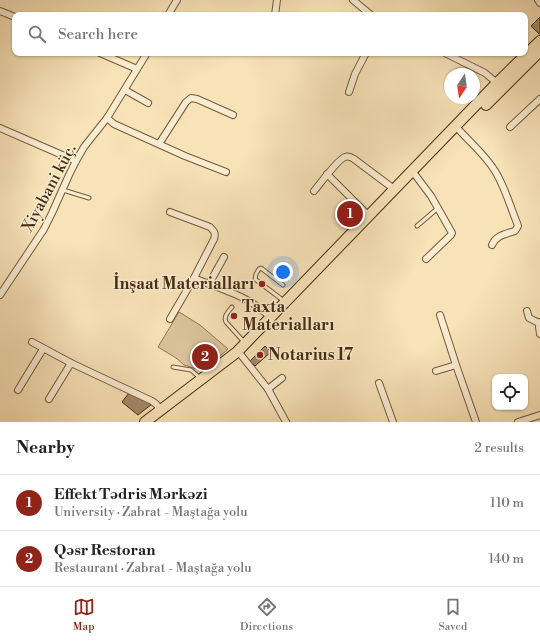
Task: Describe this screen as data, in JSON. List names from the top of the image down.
{
  "streets": {
    "street": ["Xiyabani küç."]
  },
  "places": ["İnşaat Materialları", "Taxta Materialları", "Notarius 17"],
  "north": "bottom",
  "page": {
    "search": "Search here",
    "pins": ["1", "2"],
    "heading": ["Nearby", "2 results"],
    "list": [
      {
        "mark": "1",
        "name": "Effekt Tədris Mərkəzi",
        "note": "University · Zabrat - Maştağa yolu",
        "value": "110 m"
      },
      {
        "mark": "2",
        "name": "Qəsr Restoran",
        "note": "Restaurant · Zabrat - Maştağa yolu",
        "value": "140 m"
      }
    ],
    "nav": ["Map", "Directions", "Saved"]
  }
}
